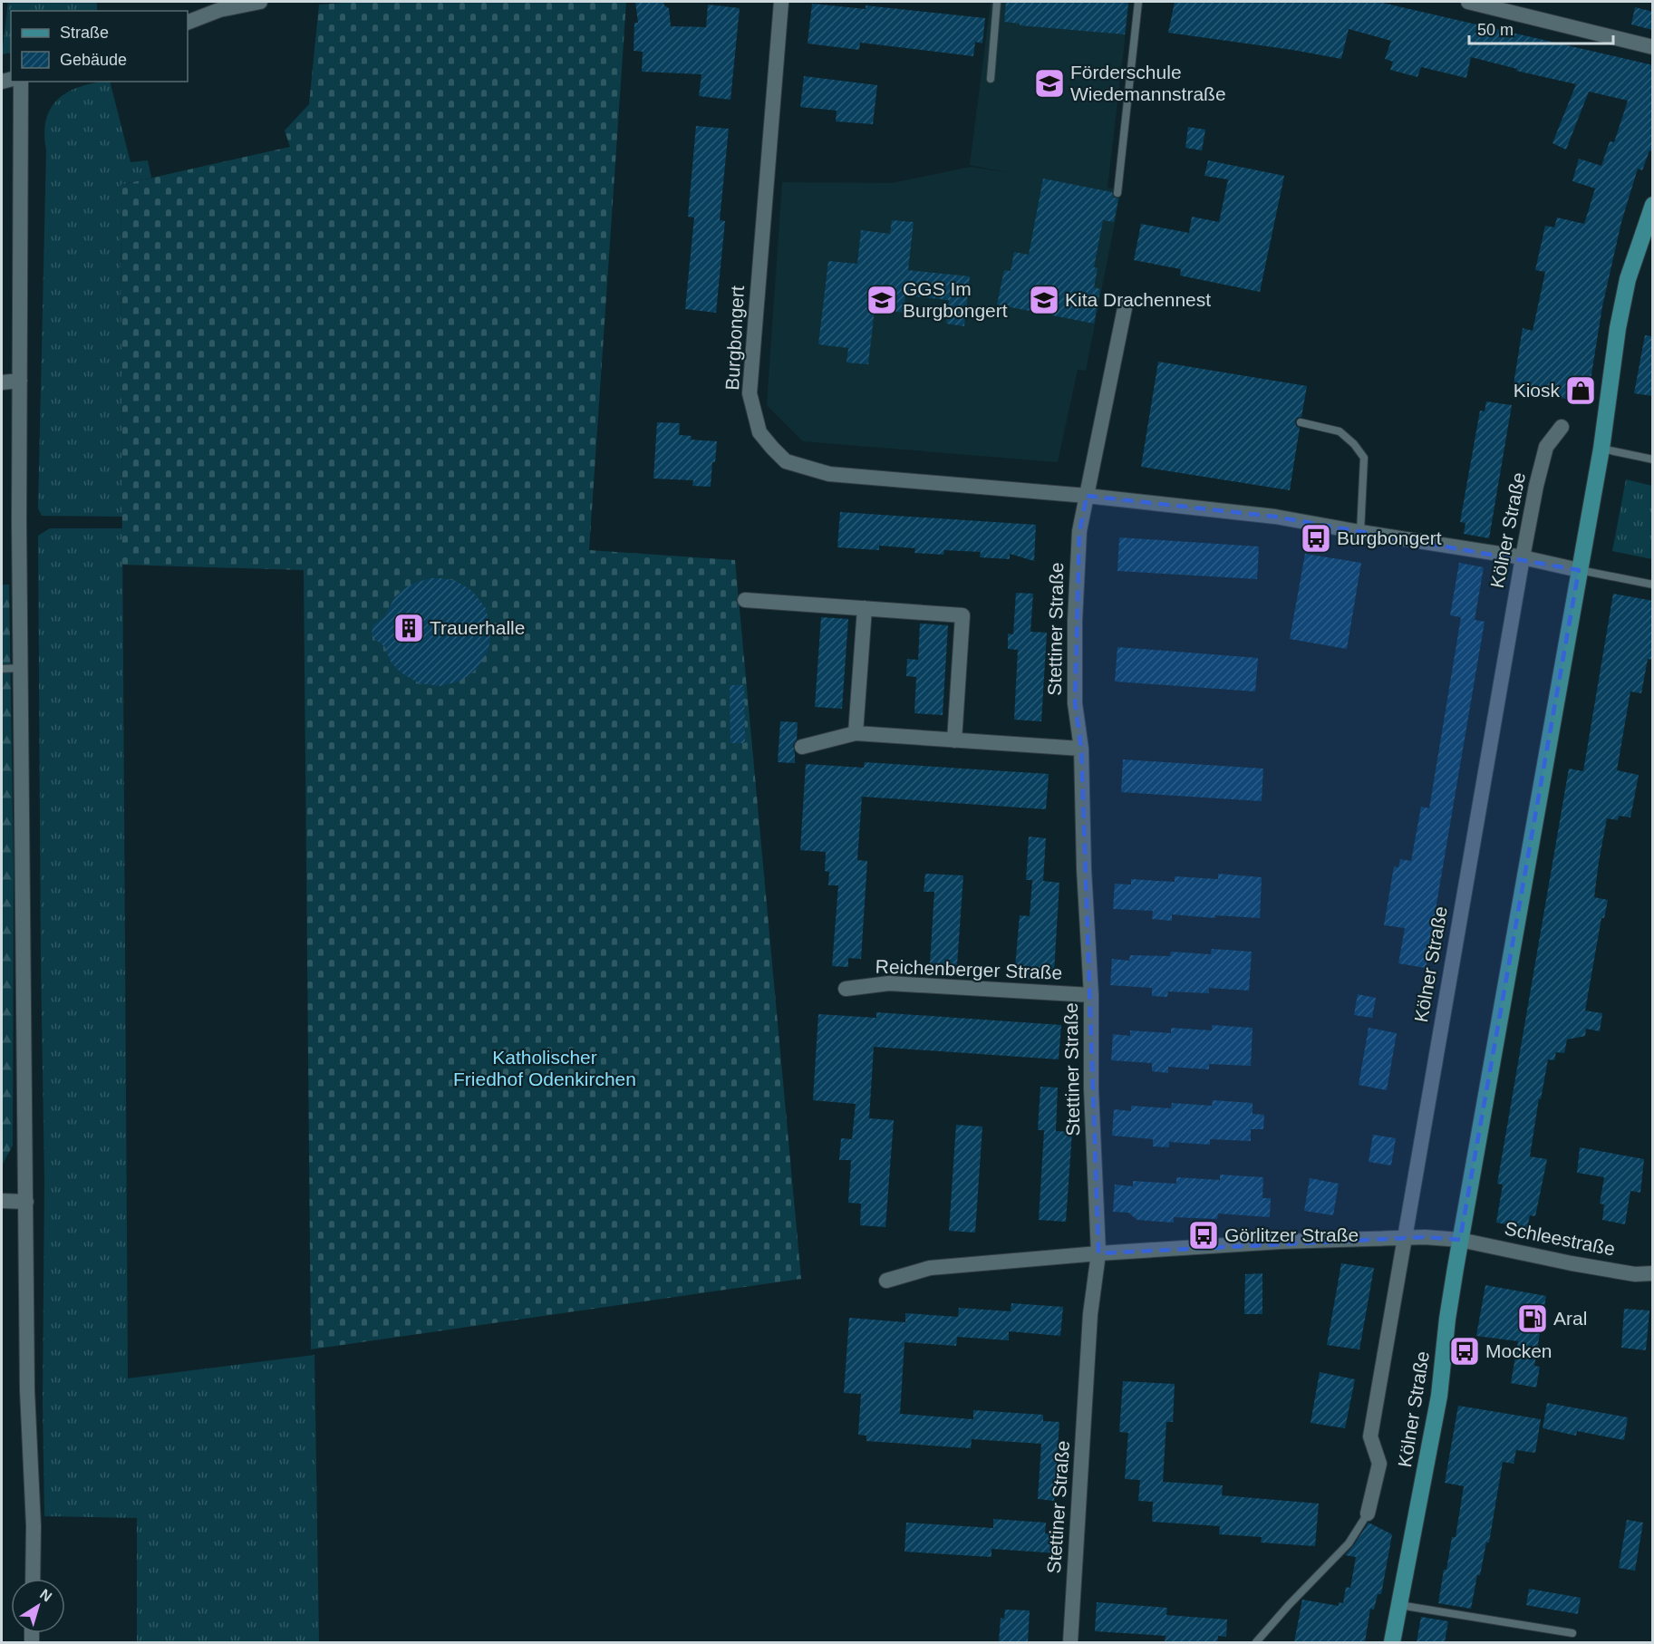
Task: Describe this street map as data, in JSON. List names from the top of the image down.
{
  "streets": {
    "main road": ["Kölner Straße"],
    "street": [
      "Burgbongert",
      "Stettiner Straße",
      "Reichenberger Straße",
      "Schleestraße"
    ]
  },
  "crossings": [
    ["Burgbongert", "Kölner Straße"],
    ["Burgbongert", "Stettiner Straße"],
    ["Kölner Straße", "Schleestraße"],
    ["Stettiner Straße", "Reichenberger Straße"]
  ],
  "parks": ["Katholischer Friedhof Odenkirchen"],
  "places": {
    "school or university": ["Förderschule Wiedemannstraße", "GGS Im Burgbongert", "Kita Drachennest"],
    "shop": ["Kiosk"],
    "bus stop": ["Burgbongert", "Görlitzer Straße", "Mocken"],
    "building": ["Trauerhalle"],
    "fuel station": ["Aral"]
  },
  "legend": ["Straße", "Gebäude"],
  "scale_bar": "50 m",
  "north": "top right"
}
